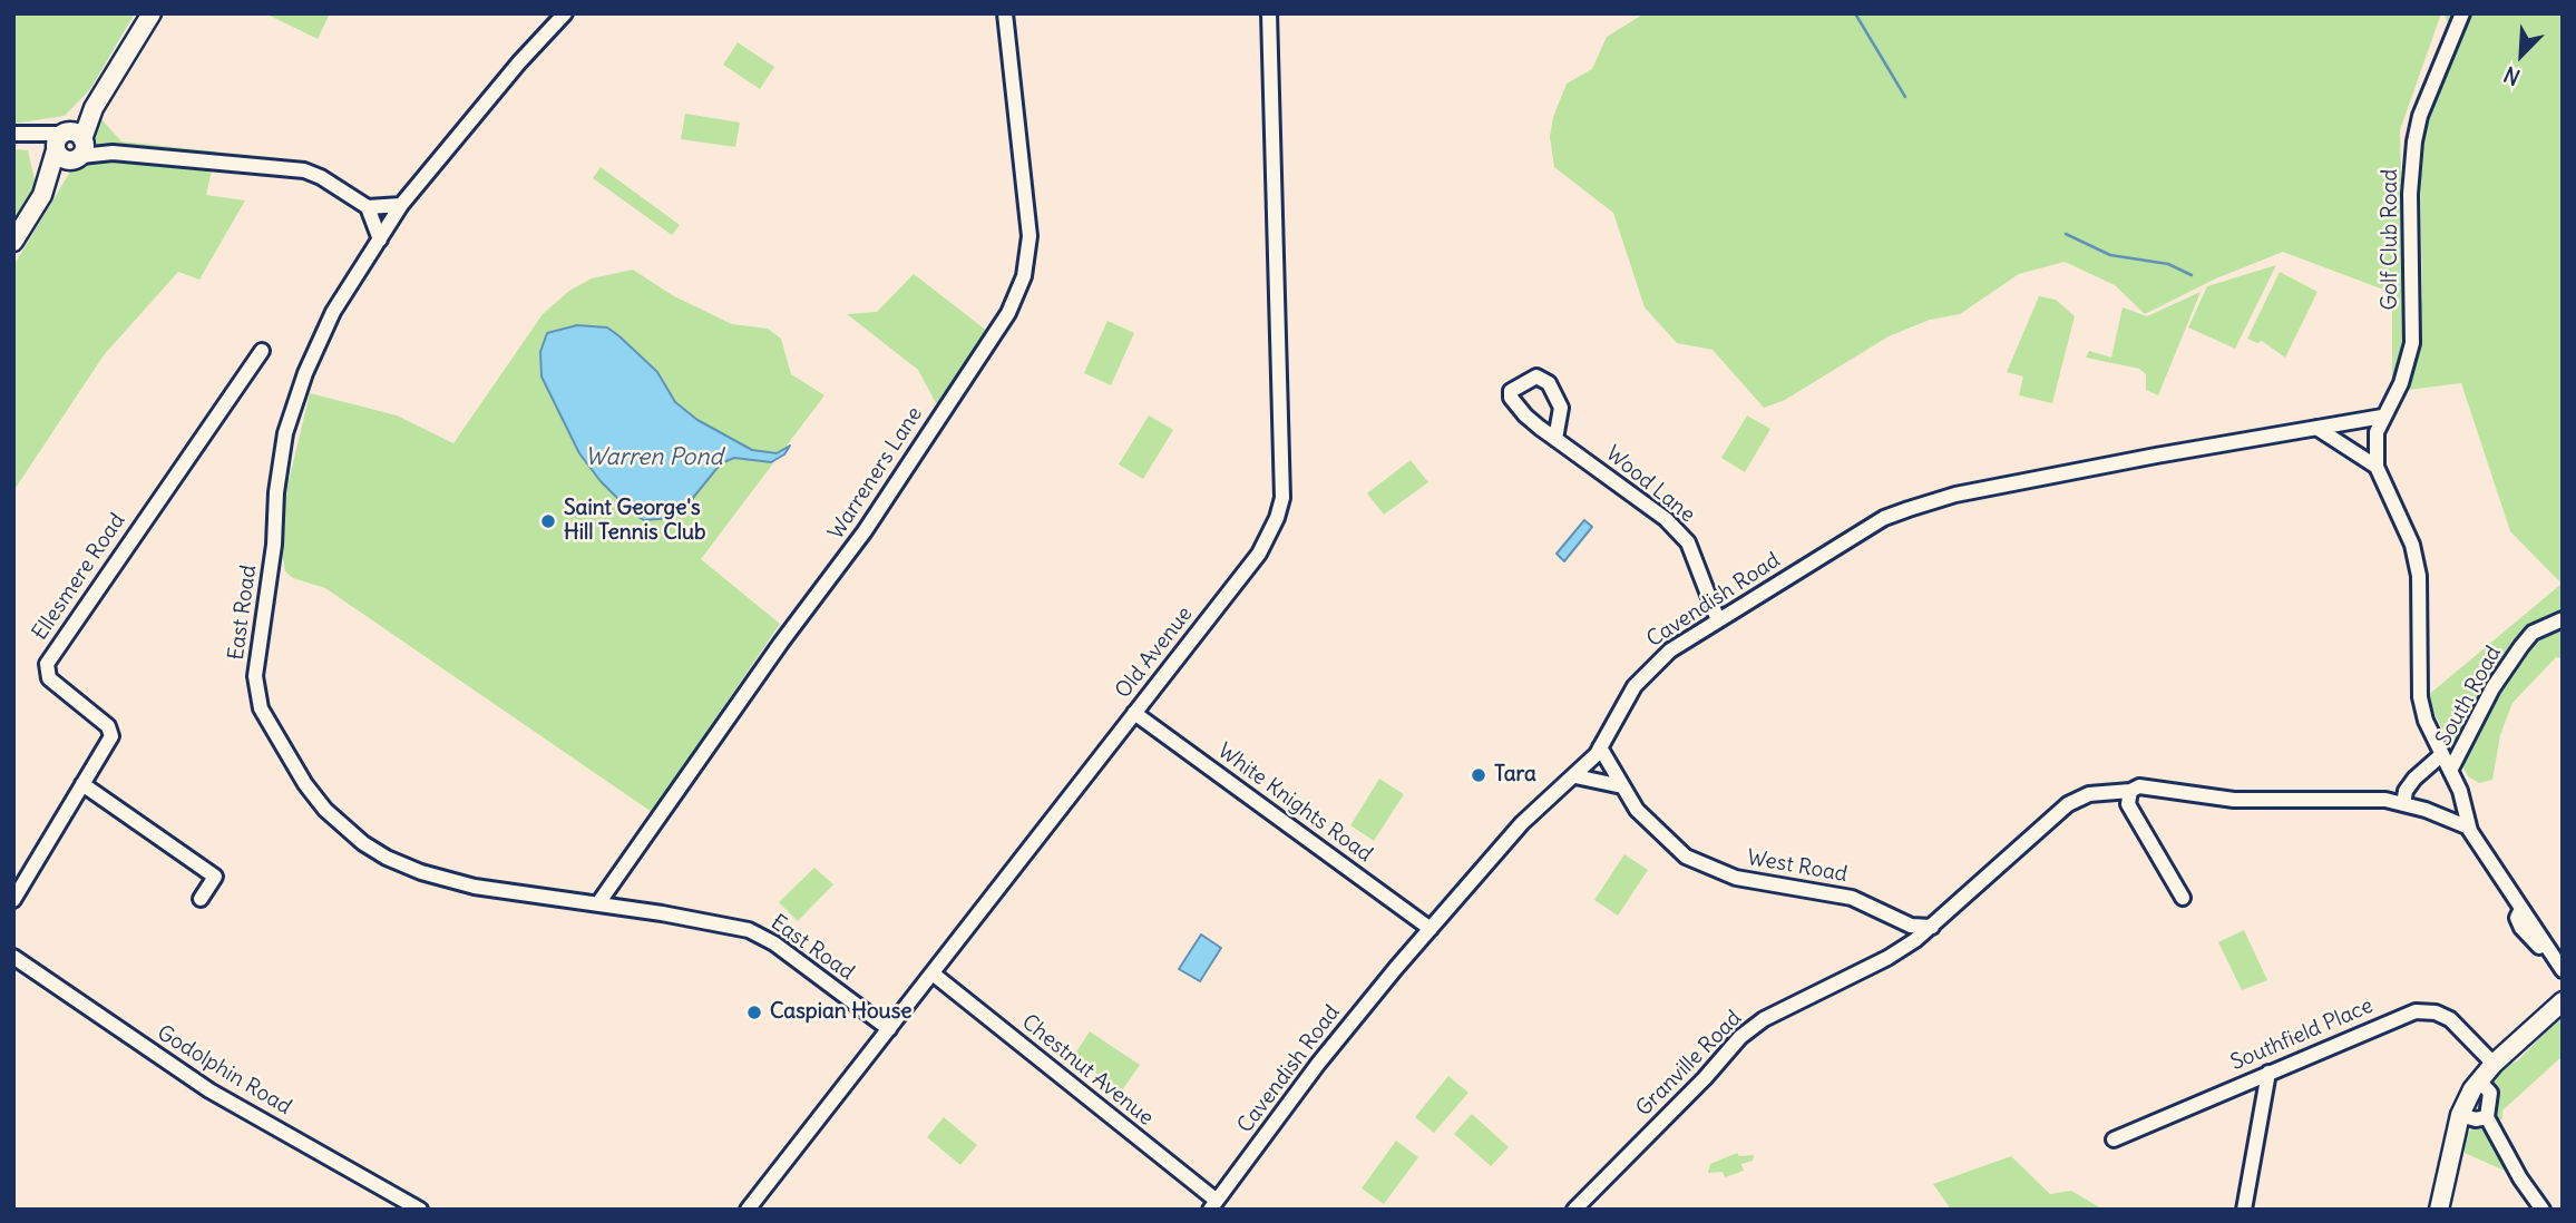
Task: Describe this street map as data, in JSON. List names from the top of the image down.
{
  "streets": {
    "street": [
      "Golf Club Road",
      "Warreners Lane",
      "Wood Lane",
      "Ellesmere Road",
      "Cavendish Road",
      "East Road",
      "Old Avenue",
      "South Road",
      "White Knights Road",
      "West Road",
      "Southfield Place",
      "Granville Road",
      "Godolphin Road",
      "Chestnut Avenue"
    ]
  },
  "crossings": [
    ["Golf Club Road", "Cavendish Road"],
    ["Warreners Lane", "East Road"],
    ["Wood Lane", "Cavendish Road"],
    ["Cavendish Road", "White Knights Road"],
    ["Cavendish Road", "West Road"],
    ["Cavendish Road", "Chestnut Avenue"],
    ["East Road", "Old Avenue"],
    ["Old Avenue", "White Knights Road"],
    ["Old Avenue", "Chestnut Avenue"],
    ["West Road", "Granville Road"]
  ],
  "water": ["Warren Pond"],
  "places": ["Saint George's Hill Tennis Club", "Tara", "Caspian House"],
  "north": "bottom left"
}
